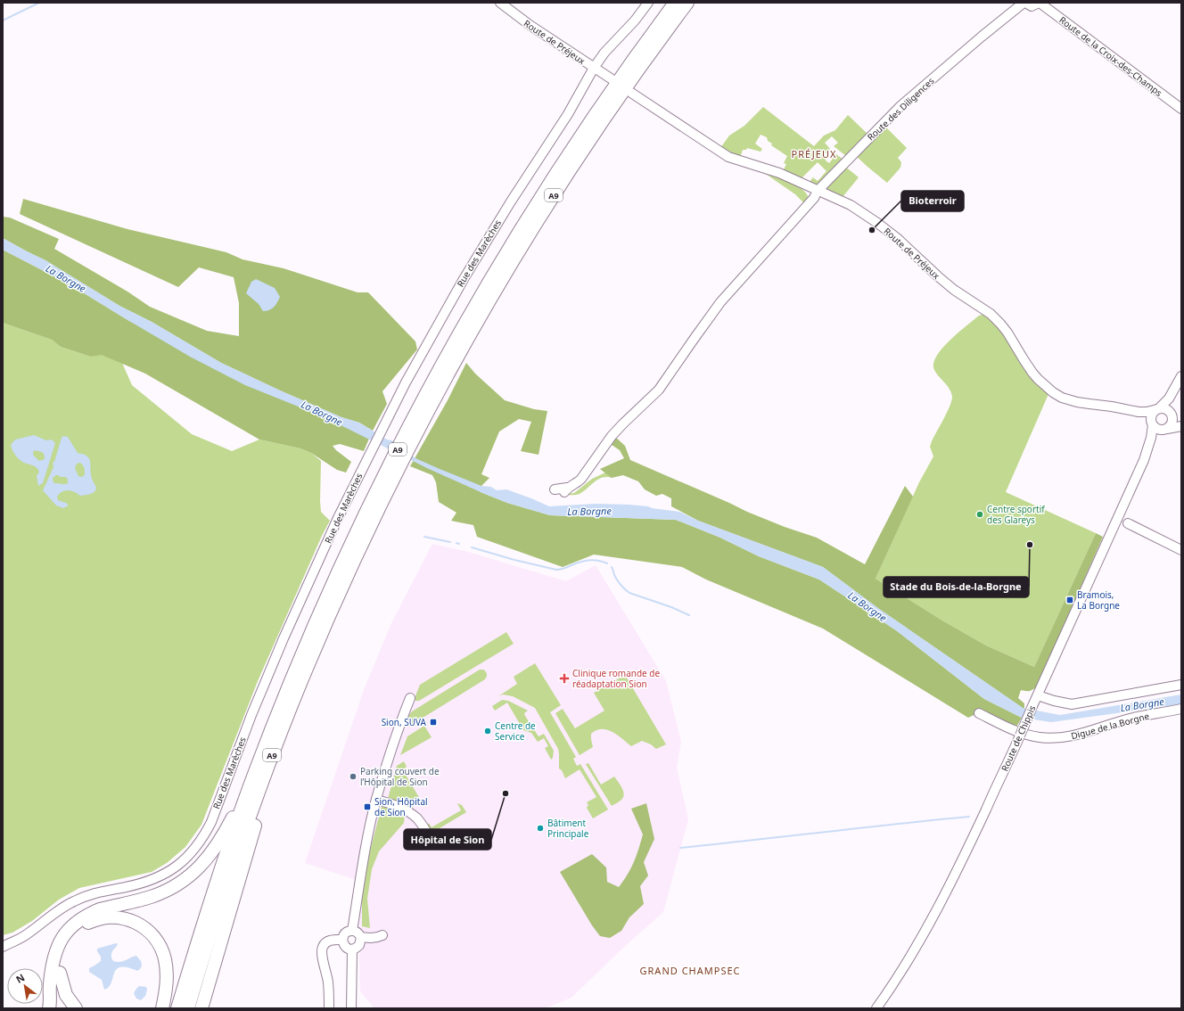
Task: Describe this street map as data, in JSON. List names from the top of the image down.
{
  "streets": {
    "highway": ["A9"],
    "street": [
      "Route de Préjeux",
      "Route de la Croix-des-Champs",
      "Route des Diligences",
      "Rue des Marèches",
      "Digue de la Borgne",
      "Route de Chippis"
    ]
  },
  "crossings": [
    ["Route de Préjeux", "Route des Diligences"],
    ["Route de Préjeux", "Rue des Marèches"],
    ["Route de Préjeux", "Route de Chippis"]
  ],
  "districts": ["PRÉJEUX", "GRAND CHAMPSEC"],
  "water": ["La Borgne"],
  "places": {
    "other": [
      "Bioterroir",
      "Centre sportif des Glareys",
      "Stade du Bois-de-la-Borgne",
      "Centre de Service",
      "Parking couvert de l’Hôpital de Sion",
      "Hôpital de Sion",
      "Bâtiment Principale"
    ],
    "transit": ["Bramois, La Borgne", "Sion, SUVA", "Sion, Hôpital de Sion"],
    "health": ["Clinique romande de réadaptation Sion"]
  },
  "north": "top left"
}
